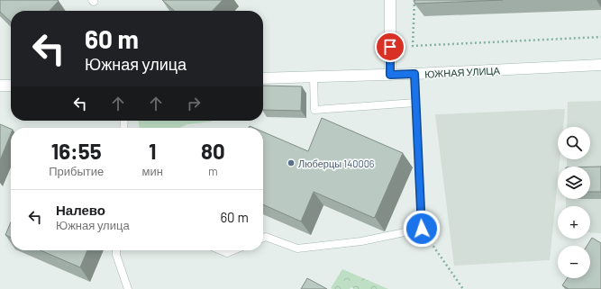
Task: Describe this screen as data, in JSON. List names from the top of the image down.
{
  "streets": {
    "street": ["ЮЖНАЯ УЛИЦА"]
  },
  "places": ["Люберцы 140006"],
  "page": {
    "turn": ["60 m", "Южная улица"],
    "map_buttons": ["+", "−"],
    "eta": [
      "16:55",
      "Прибытие",
      "1",
      "мин",
      "80",
      "m"
    ],
    "list": [
      {
        "name": "Налево",
        "note": "Южная улица",
        "value": "60 m"
      }
    ]
  }
}
